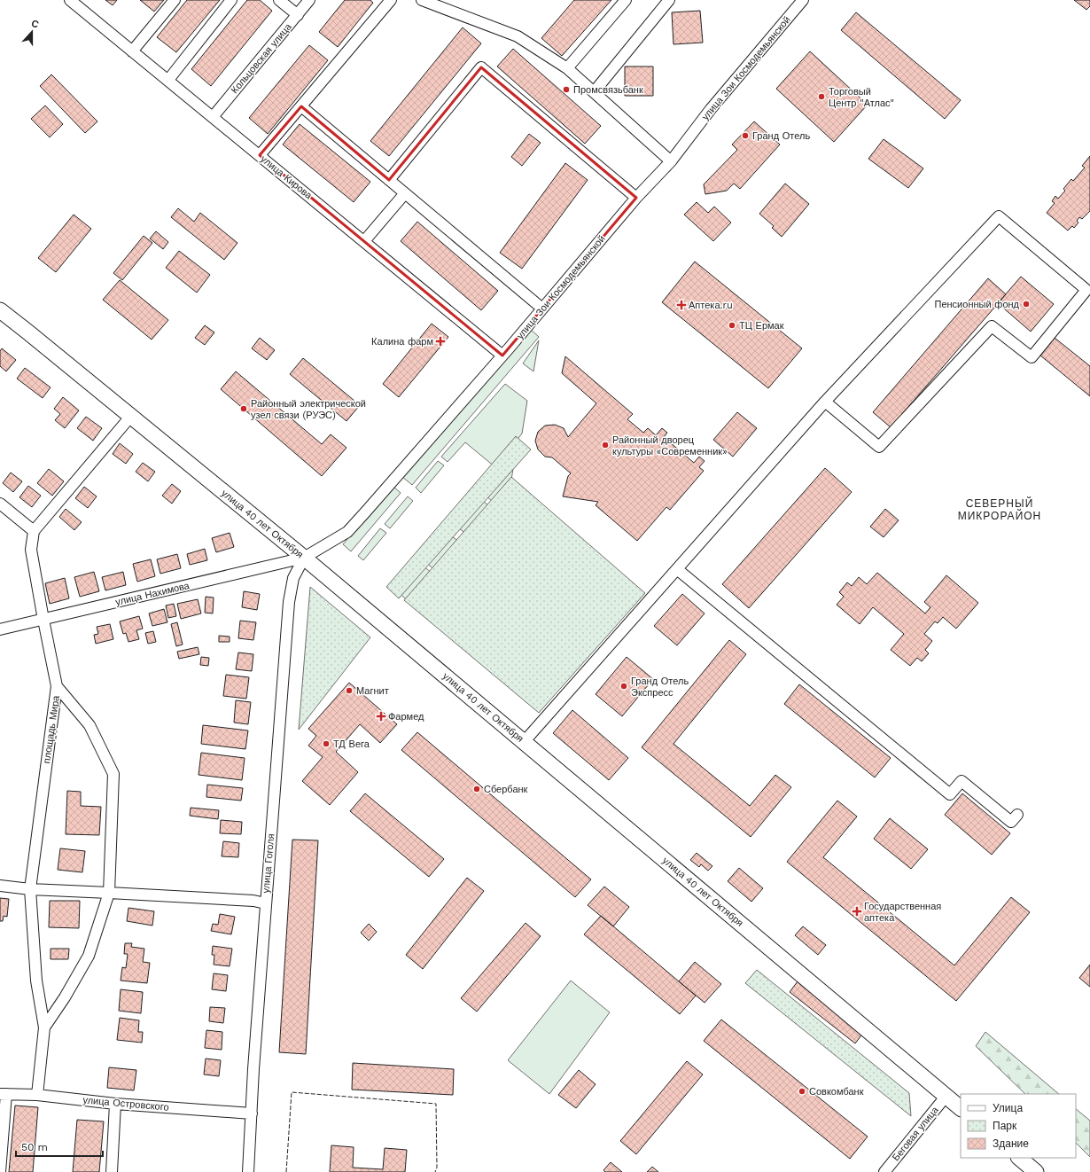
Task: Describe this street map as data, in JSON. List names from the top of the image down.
{
  "streets": {
    "street": [
      "Кольцовская улица",
      "улица Зои Космодемьянской",
      "улица Кирова",
      "улица 40 лет Октября",
      "улица Нахимова",
      "площадь Мира",
      "улица Гоголя",
      "улица Островского",
      "Беговая улица"
    ]
  },
  "crossings": [
    ["Кольцовская улица", "улица Кирова"],
    ["улица Зои Космодемьянской", "улица Кирова"],
    ["улица Зои Космодемьянской", "улица 40 лет Октября"],
    ["улица Зои Космодемьянской", "улица Нахимова"],
    ["улица Зои Космодемьянской", "улица Гоголя"],
    ["улица 40 лет Октября", "улица Нахимова"],
    ["улица 40 лет Октября", "улица Гоголя"],
    ["улица 40 лет Октября", "Беговая улица"],
    ["улица Нахимова", "улица Гоголя"],
    ["улица Гоголя", "улица Островского"]
  ],
  "districts": ["СЕВЕРНЫЙ МИКРОРАЙОН"],
  "places": {
    "other": [
      "Промсвязьбанк",
      "Торговый Центр \"Атлас\"",
      "Гранд Отель",
      "Пенсионный фонд",
      "ТЦ Ермак",
      "Районный электрической узел связи (РУЭС)",
      "Районный дворец культуры «Современник»",
      "Гранд Отель Экспресс",
      "Магнит",
      "ТД Вега",
      "Сбербанк",
      "Совкомбанк"
    ],
    "health": [
      "Аптека.ru",
      "Калина фарм",
      "Фармед",
      "Государственная аптека"
    ]
  },
  "legend": ["Улица", "Парк", "Здание"],
  "scale_bar": "50 m",
  "north": "top"
}
